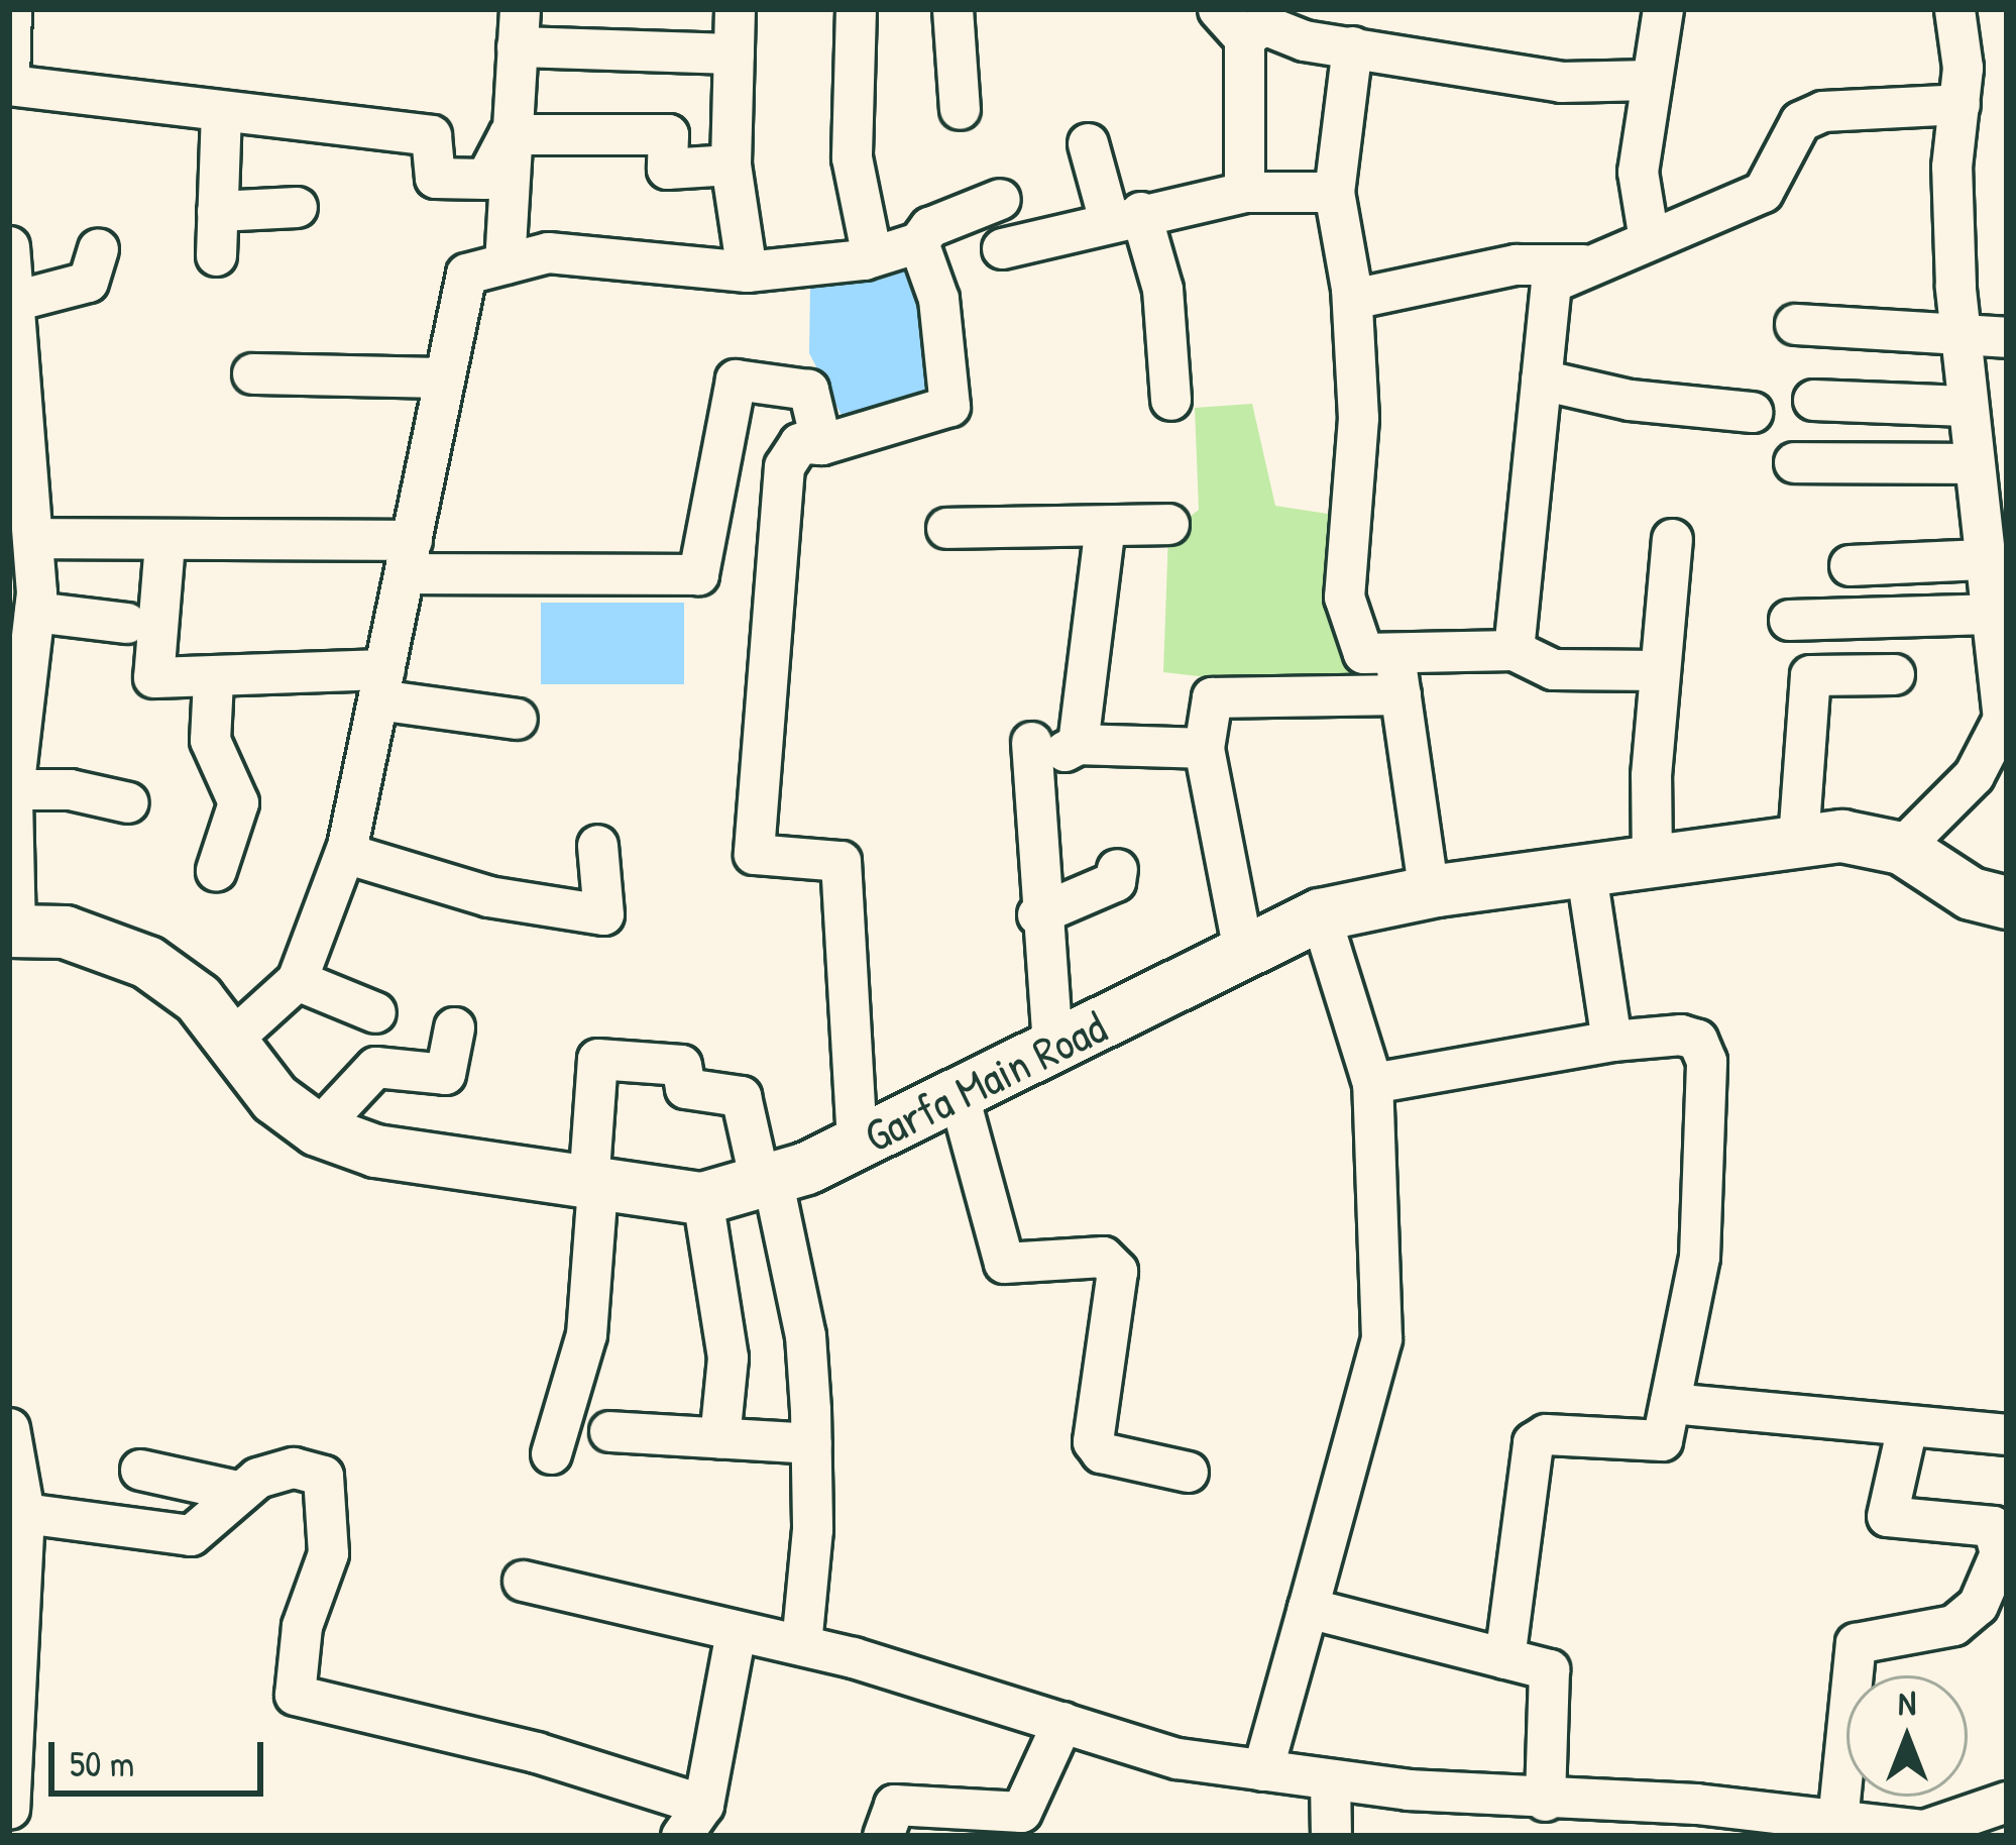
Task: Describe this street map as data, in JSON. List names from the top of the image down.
{
  "streets": {
    "main road": ["Garfa Main Road"]
  },
  "scale_bar": "50 m",
  "north": "top"
}
